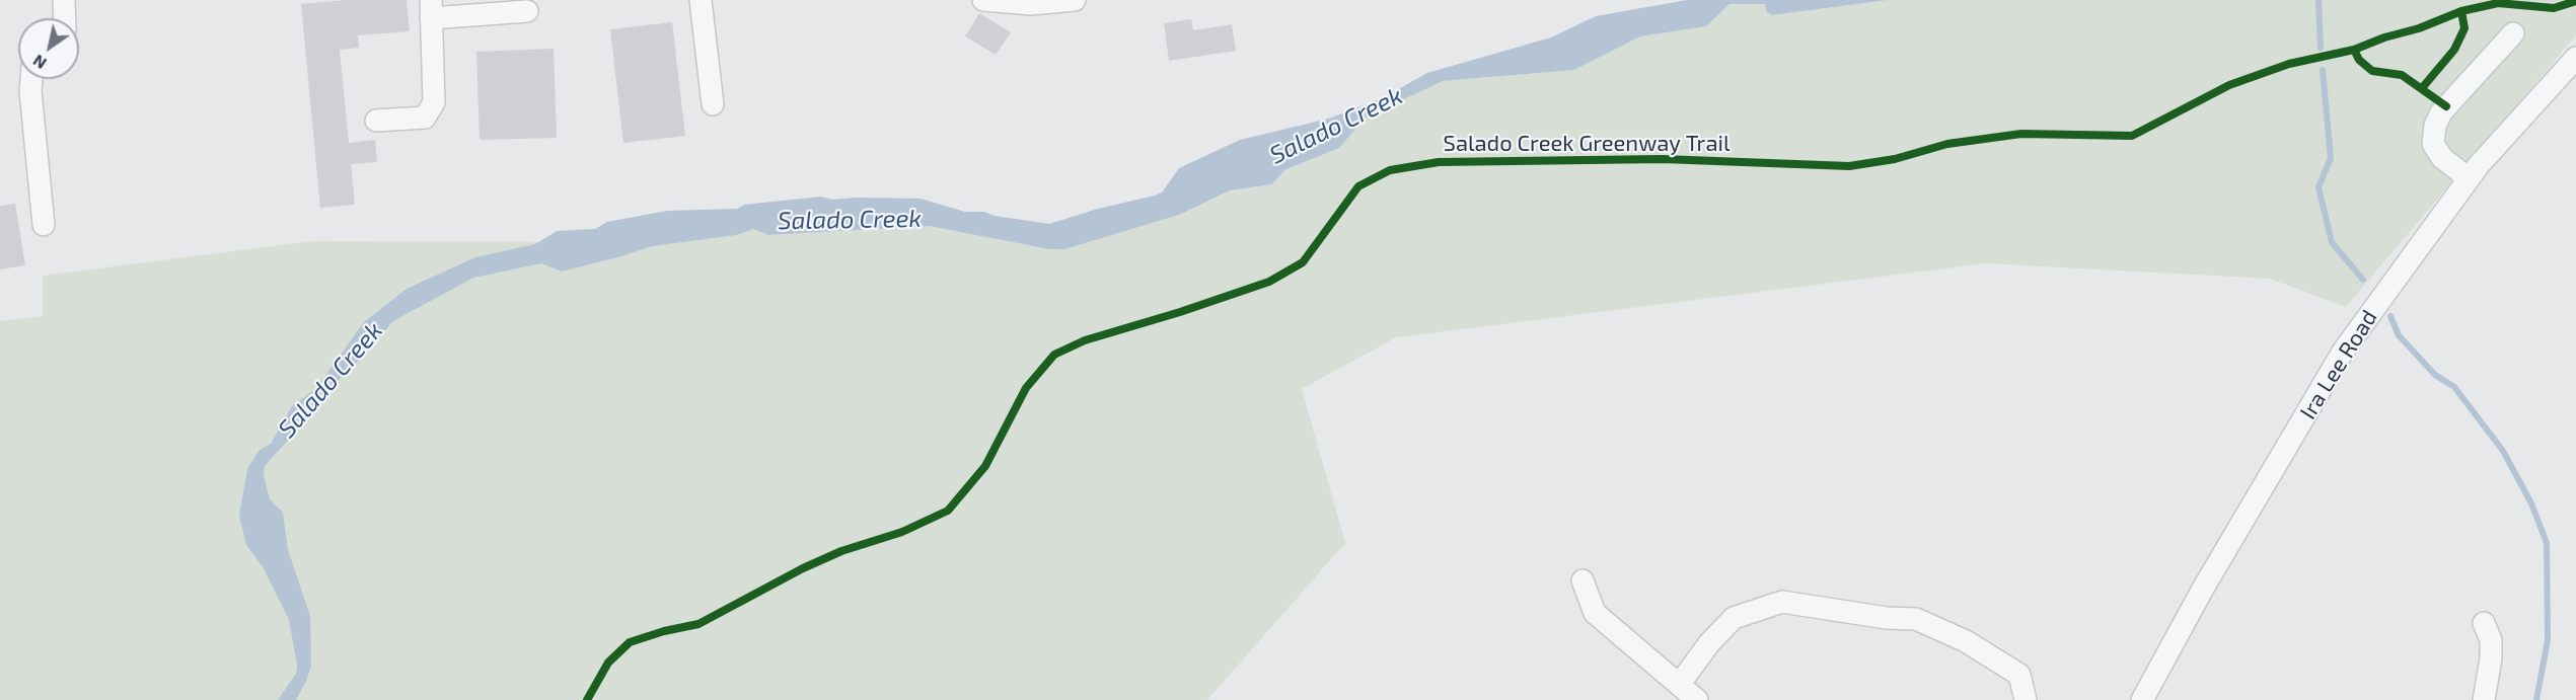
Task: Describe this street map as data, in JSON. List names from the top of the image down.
{
  "streets": {
    "street": ["Ira Lee Road"],
    "cycle path": ["Salado Creek Greenway Trail"]
  },
  "water": ["Salado Creek"],
  "north": "bottom left"
}
